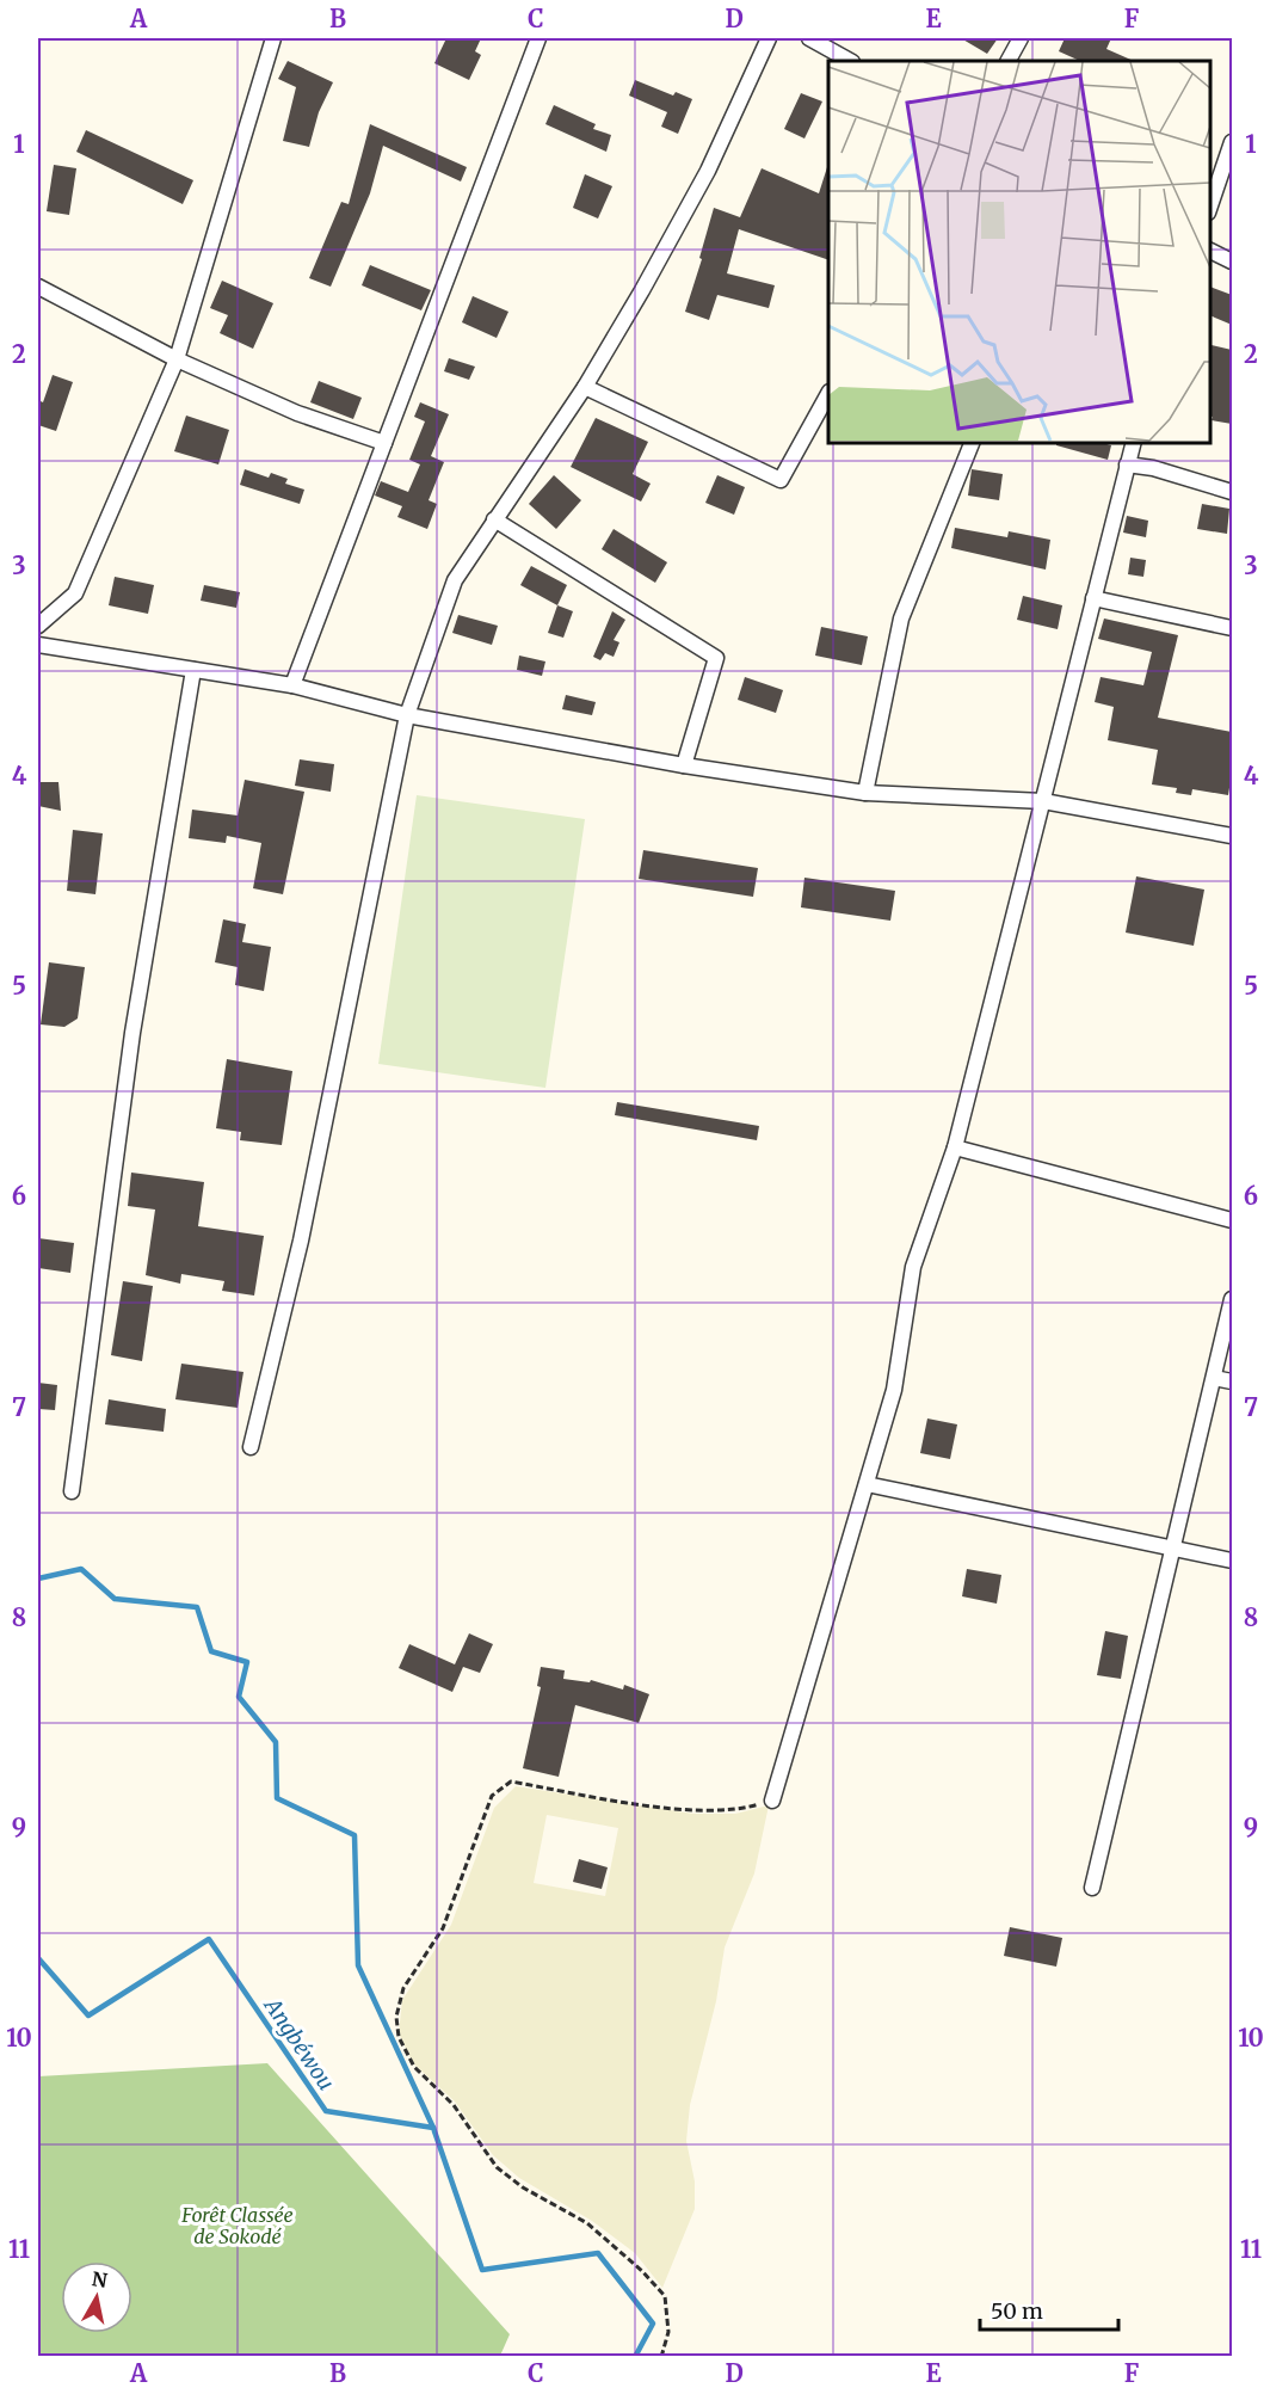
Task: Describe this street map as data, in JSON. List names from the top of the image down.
{
  "water": ["Angbéwou"],
  "parks": ["Forêt Classée de Sokodé"],
  "scale_bar": "50 m",
  "north": "top",
  "grid": {
    "columns": [
      "A",
      "B",
      "C",
      "D",
      "E",
      "F"
    ],
    "rows": [
      "1",
      "2",
      "3",
      "4",
      "5",
      "6",
      "7",
      "8",
      "9",
      "10",
      "11"
    ]
  }
}
